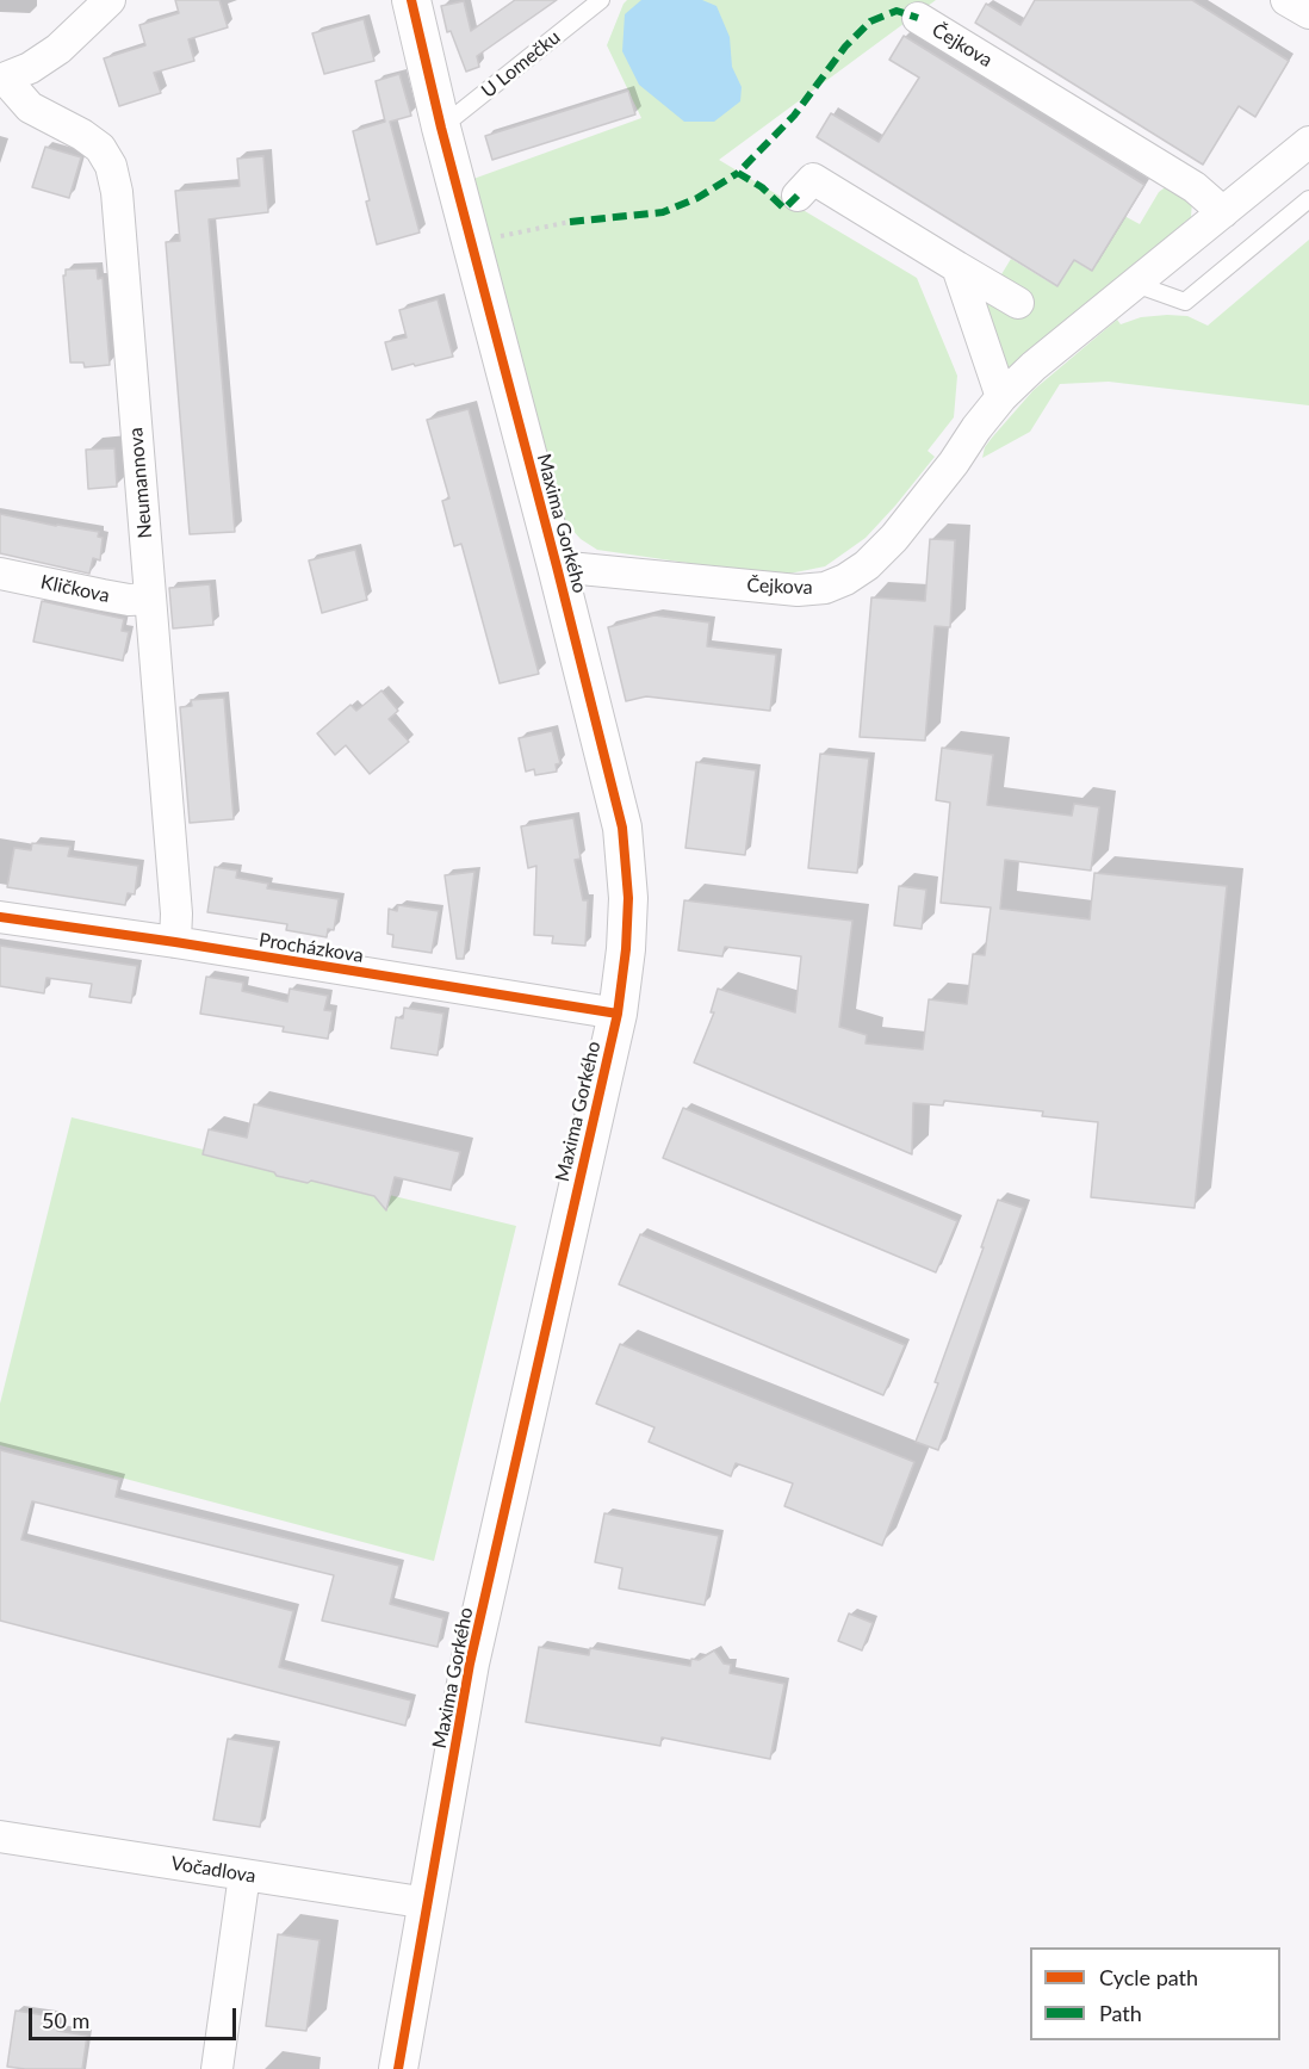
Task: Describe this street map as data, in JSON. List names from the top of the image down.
{
  "streets": {
    "street": [
      "Čejkova",
      "Neumannova",
      "Maxima Gorkého",
      "Kličkova",
      "Procházkova",
      "Vočadlova"
    ],
    "lane": ["U Lomečku"]
  },
  "crossings": [
    ["Čejkova", "Maxima Gorkého"],
    ["U Lomečku", "Maxima Gorkého"],
    ["Neumannova", "Kličkova"],
    ["Neumannova", "Procházkova"],
    ["Maxima Gorkého", "Procházkova"],
    ["Maxima Gorkého", "Vočadlova"]
  ],
  "legend": ["Cycle path", "Path"],
  "scale_bar": "50 m"
}
